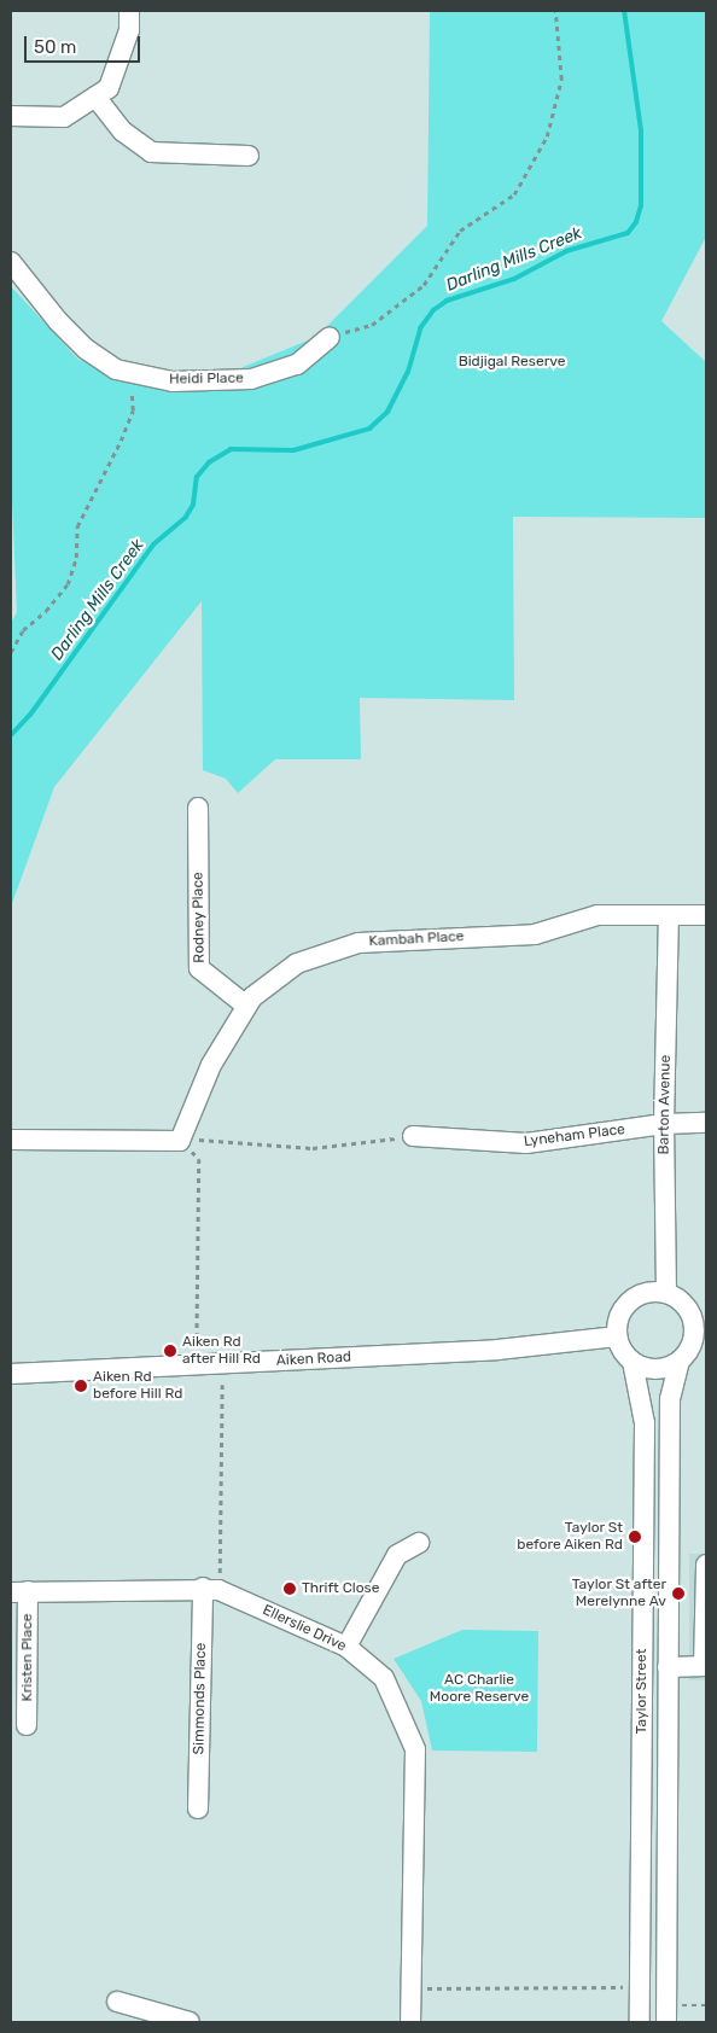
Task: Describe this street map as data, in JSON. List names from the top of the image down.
{
  "streets": {
    "street": [
      "Heidi Place",
      "Rodney Place",
      "Kambah Place",
      "Barton Avenue",
      "Lyneham Place",
      "Aiken Road",
      "Ellerslie Drive",
      "Kristen Place",
      "Taylor Street",
      "Simmonds Place"
    ]
  },
  "crossings": [
    ["Rodney Place", "Kambah Place"],
    ["Kambah Place", "Barton Avenue"],
    ["Barton Avenue", "Lyneham Place"],
    ["Barton Avenue", "Aiken Road"],
    ["Barton Avenue", "Taylor Street"],
    ["Aiken Road", "Taylor Street"],
    ["Ellerslie Drive", "Kristen Place"],
    ["Ellerslie Drive", "Simmonds Place"]
  ],
  "water": ["Darling Mills Creek"],
  "parks": ["Bidjigal Reserve", "AC Charlie Moore Reserve"],
  "places": [
    "Aiken Rd after Hill Rd",
    "Aiken Rd before Hill Rd",
    "Taylor St before Aiken Rd",
    "Thrift Close",
    "Taylor St after Merelynne Av"
  ],
  "scale_bar": "50 m"
}
